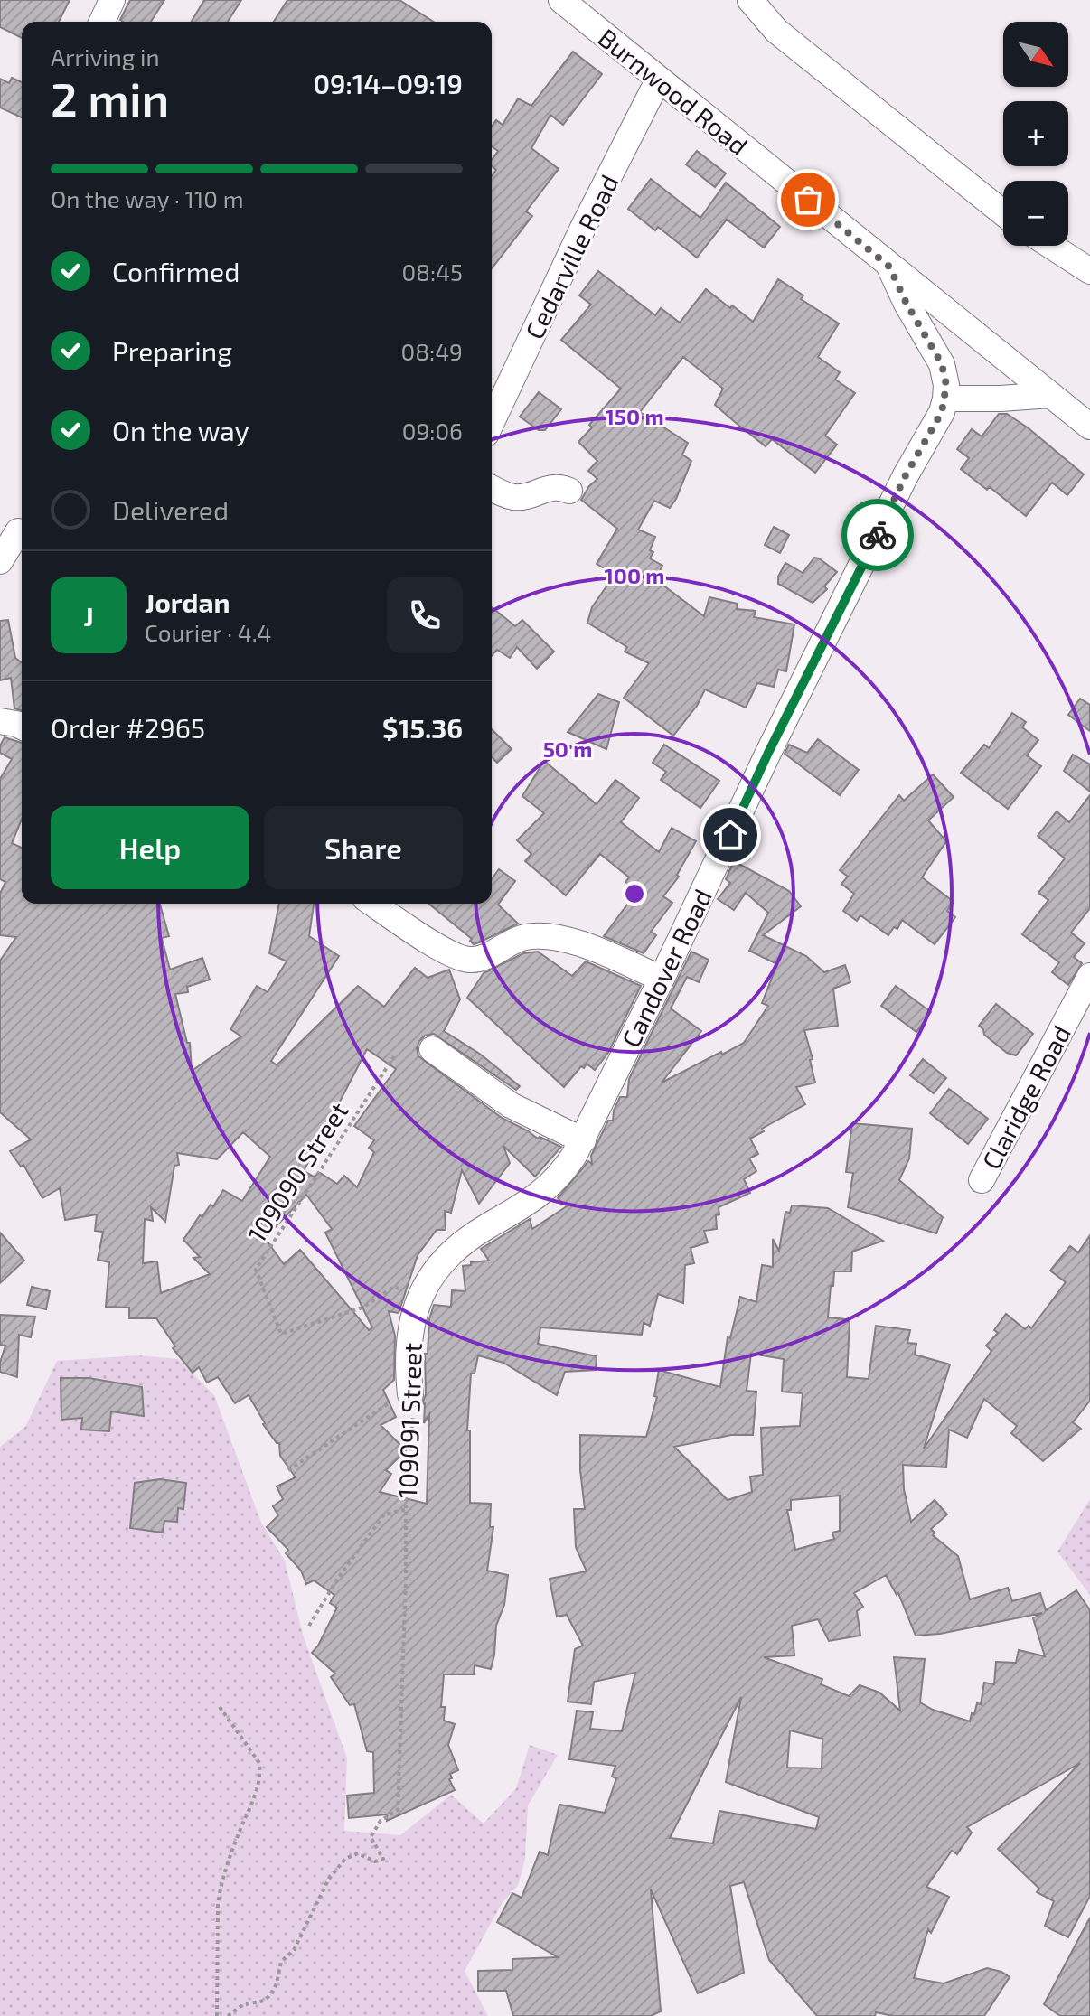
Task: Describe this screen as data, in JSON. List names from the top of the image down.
{
  "streets": {
    "street": [
      "Burnwood Road",
      "Cedarville Road",
      "Candover Road",
      "Claridge Road",
      "109091 Street"
    ],
    "path": ["109090 Street"]
  },
  "crossings": [
    ["Burnwood Road", "Cedarville Road"],
    ["Candover Road", "109091 Street"],
    ["109090 Street", "109091 Street"]
  ],
  "north": "bottom right",
  "page": {
    "map_buttons": ["+", "−"],
    "heading": ["2 min", "Arriving in", "09:14–09:19"],
    "panel": [
      "Jordan",
      "Courier · 4.4",
      "Order #2965",
      "$15.36"
    ],
    "bar": "On the way · 110 m",
    "list": [
      ["Confirmed", "08:45"],
      ["Preparing", "08:49"],
      ["On the way", "09:06"],
      "Delivered"
    ],
    "round": "J",
    "buttons": ["Help", "Share"]
  },
  "rings": ["150 m", "100 m", "50 m"]
}
